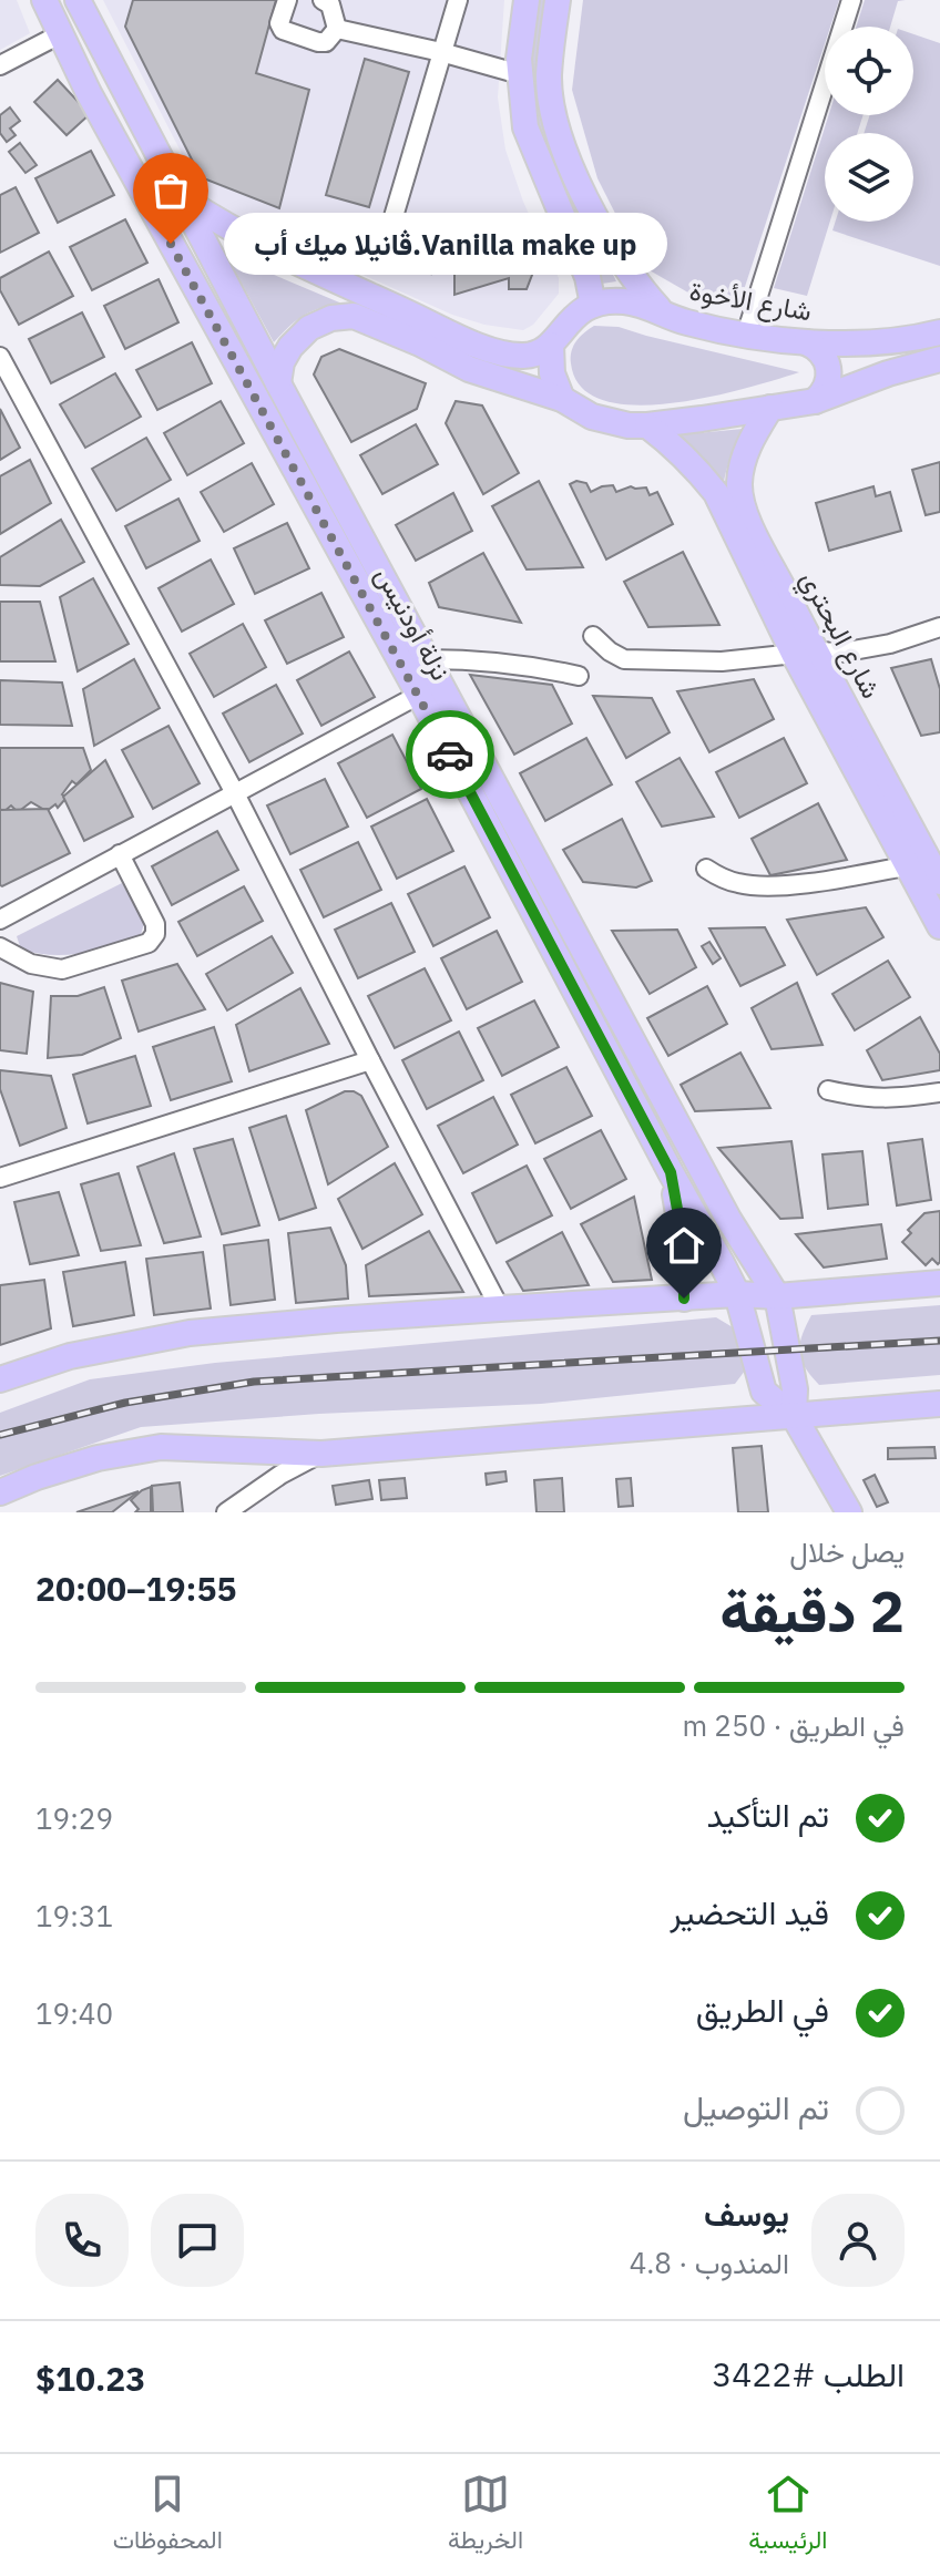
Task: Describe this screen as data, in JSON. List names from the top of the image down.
{
  "streets": {
    "main road": ["شارع الأخوة", "نزلة أودنيس", "شارع البحتري"]
  },
  "places": ["Vanilla make up.ڤانيلا ميك أب"],
  "page": {
    "bubble": "Vanilla make up.ڤانيلا ميك أب",
    "heading": ["2 دقيقة", "يصل خلال", "19:55–20:00"],
    "panel": [
      "يوسف",
      "المندوب · 4.8",
      "الطلب #3422",
      "$10.23"
    ],
    "bar": "في الطريق · 250 m",
    "list": [
      ["تم التأكيد", "19:29"],
      ["قيد التحضير", "19:31"],
      ["في الطريق", "19:40"],
      "تم التوصيل"
    ],
    "tabs": ["الرئيسية", "الخريطة", "المحفوظات"]
  }
}
